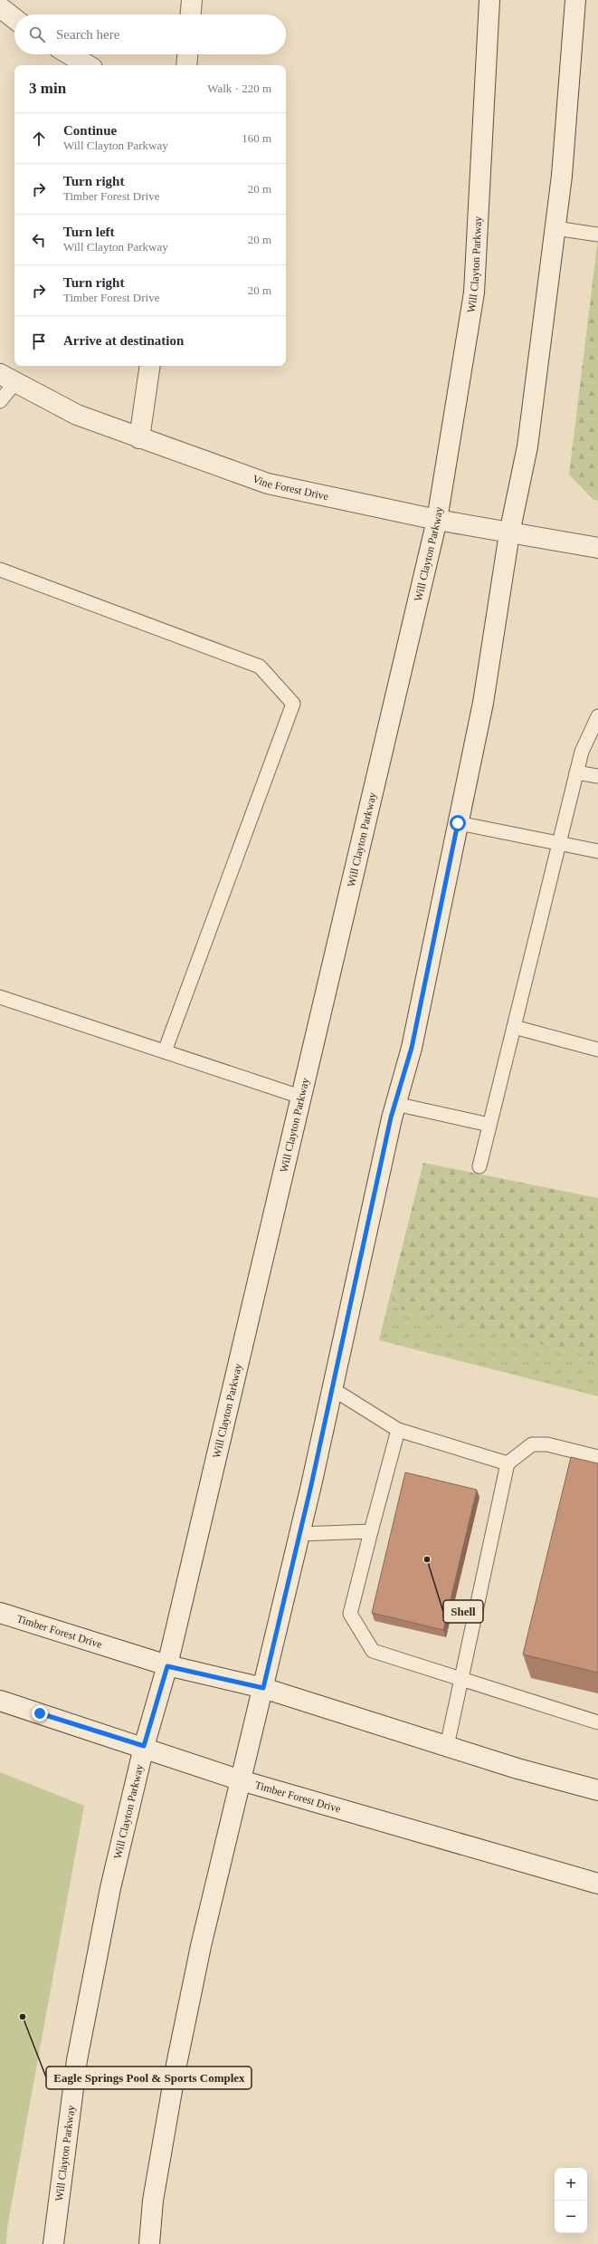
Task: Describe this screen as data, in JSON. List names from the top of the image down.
{
  "streets": {
    "main road": ["Will Clayton Parkway", "Vine Forest Drive", "Timber Forest Drive"]
  },
  "crossings": [
    ["Will Clayton Parkway", "Vine Forest Drive"],
    ["Will Clayton Parkway", "Timber Forest Drive"]
  ],
  "places": ["Shell", "Eagle Springs Pool & Sports Complex"],
  "page": {
    "search": "Search here",
    "heading": ["3 min", "Walk · 220 m"],
    "list": [
      ["Continue", "Will Clayton Parkway", "160 m"],
      ["Turn right", "Timber Forest Drive", "20 m"],
      ["Turn left", "Will Clayton Parkway", "20 m"],
      ["Turn right", "Timber Forest Drive", "20 m"],
      "Arrive at destination"
    ],
    "map_buttons": ["+", "−"]
  }
}
